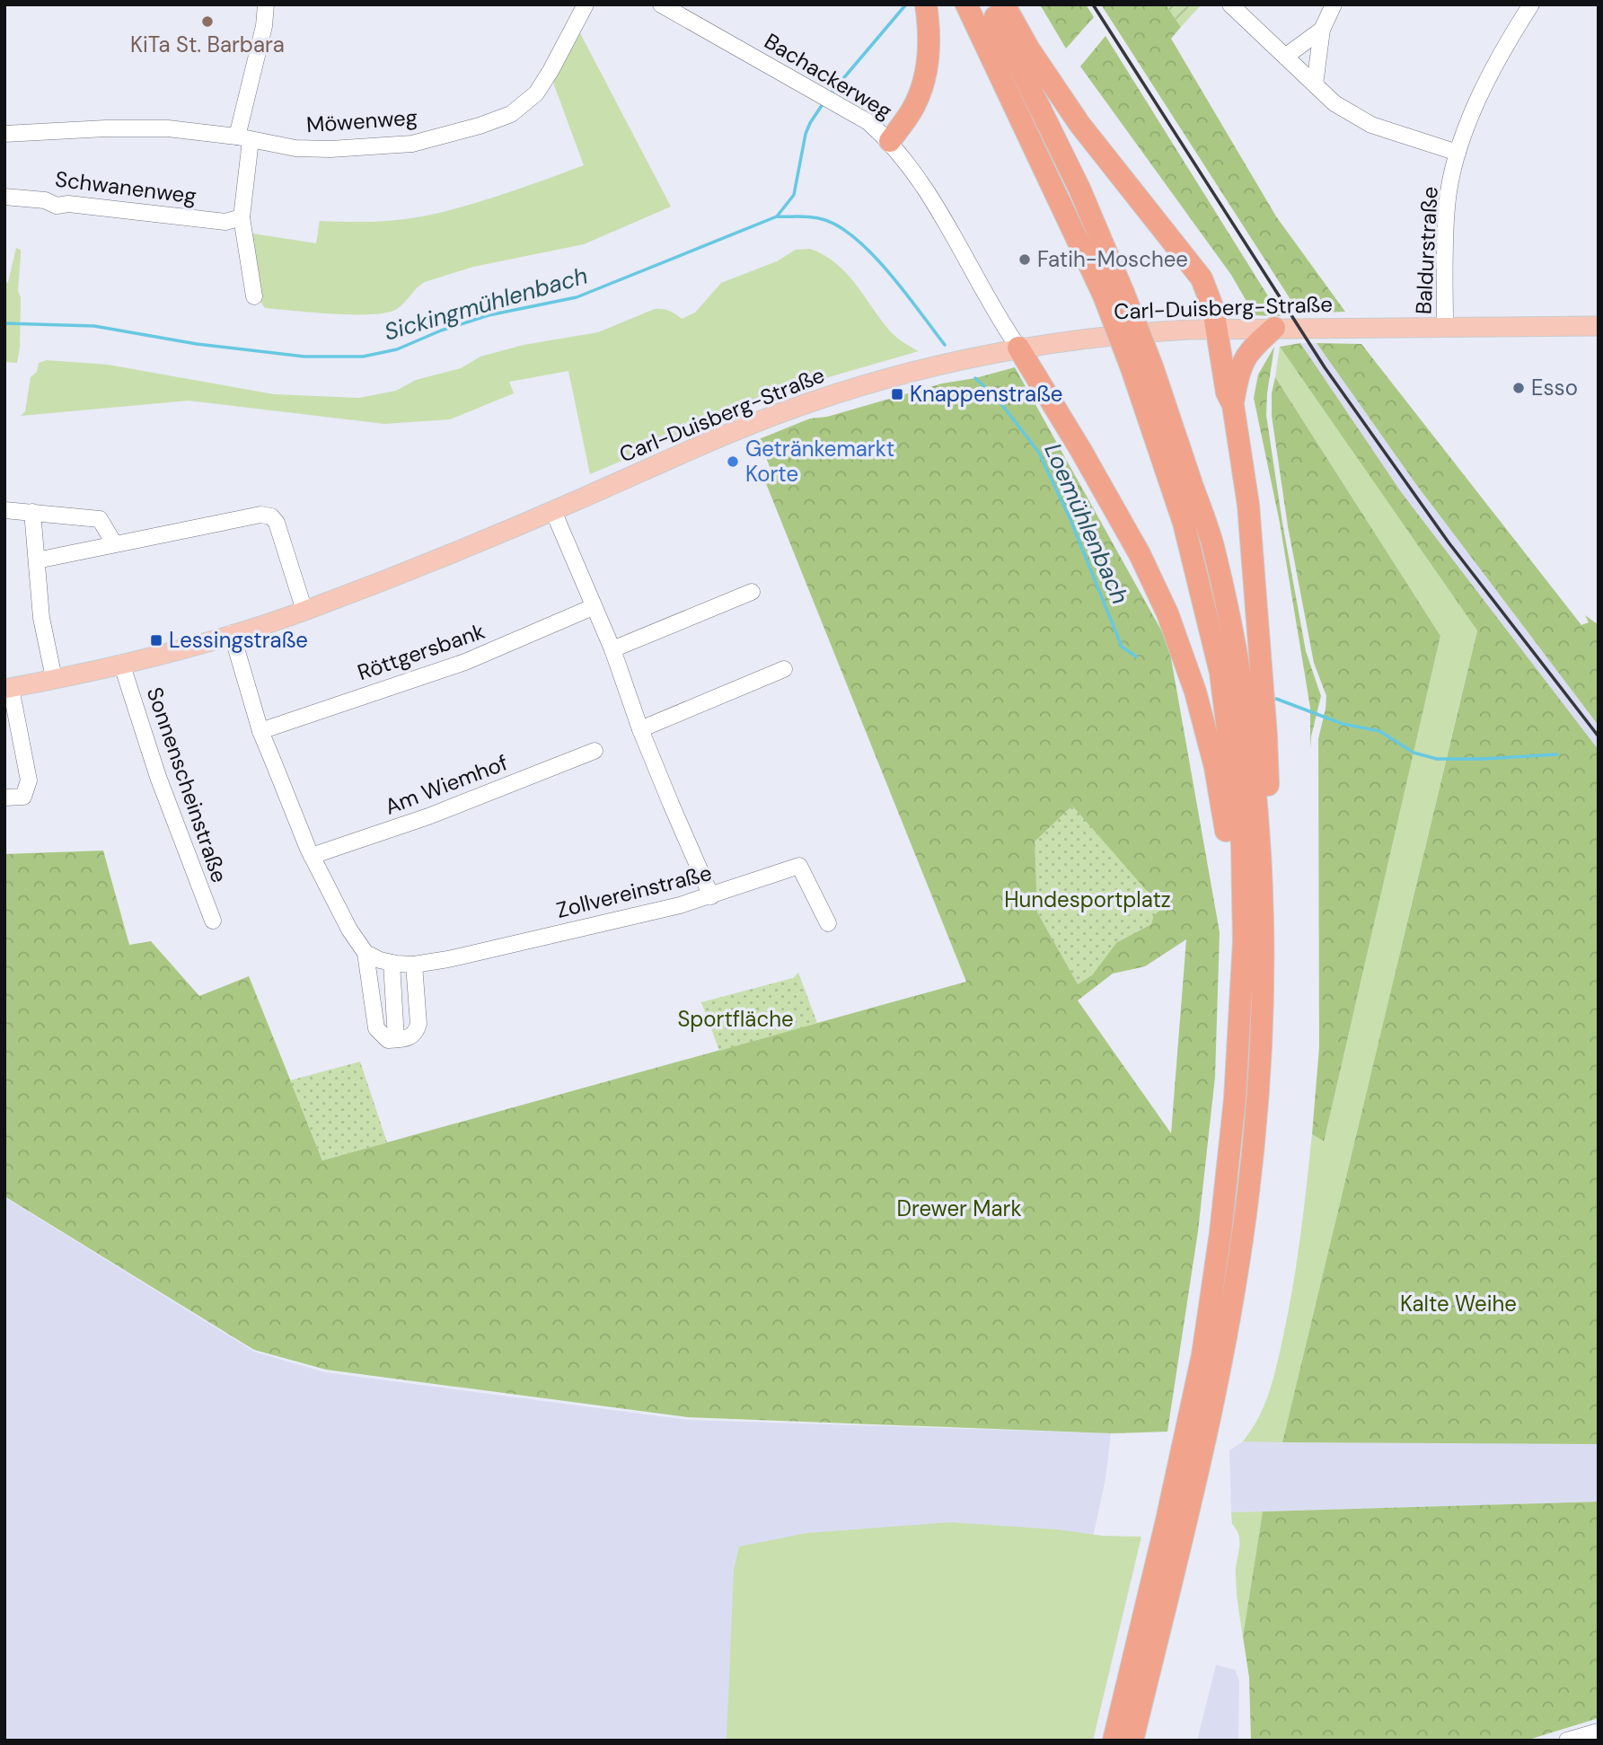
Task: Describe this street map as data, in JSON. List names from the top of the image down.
{
  "streets": {
    "main road": ["Carl-Duisberg-Straße"],
    "street": [
      "Bachackerweg",
      "Möwenweg",
      "Schwanenweg",
      "Baldurstraße",
      "Röttgersbank",
      "Sonnenscheinstraße",
      "Am Wiemhof",
      "Zollvereinstraße"
    ]
  },
  "crossings": [
    ["Bachackerweg", "Carl-Duisberg-Straße"],
    ["Baldurstraße", "Carl-Duisberg-Straße"],
    ["Carl-Duisberg-Straße", "Sonnenscheinstraße"]
  ],
  "water": ["Sickingmühlenbach", "Loemühlenbach"],
  "parks": [
    "Hundesportplatz",
    "Sportfläche",
    "Drewer Mark",
    "Kalte Weihe"
  ],
  "places": {
    "other": [
      "KiTa St. Barbara",
      "Fatih-Moschee",
      "Esso",
      "Getränkemarkt Korte"
    ],
    "transit": ["Knappenstraße", "Lessingstraße"]
  }
}
